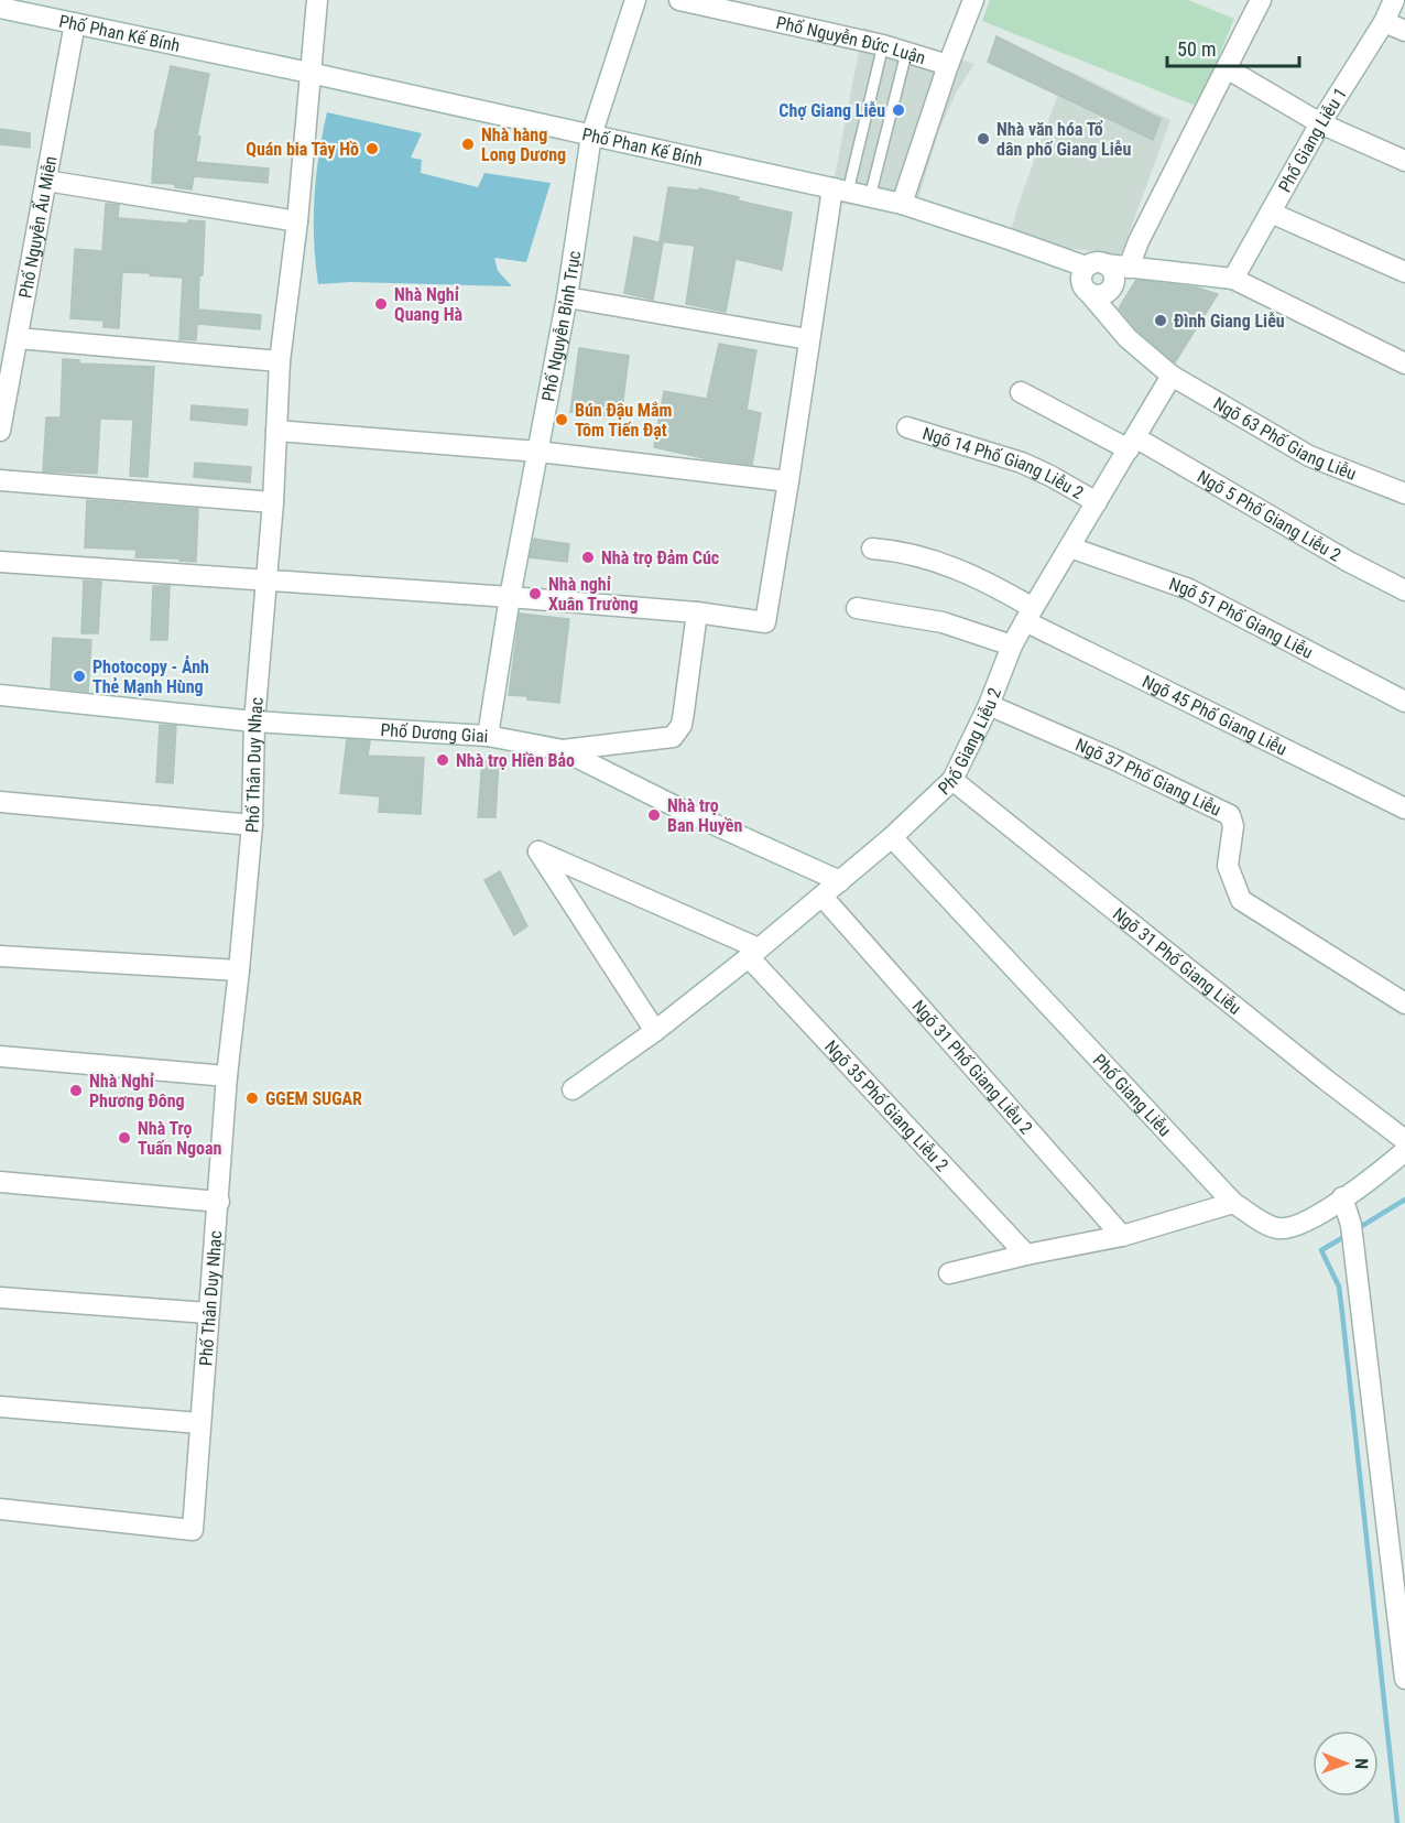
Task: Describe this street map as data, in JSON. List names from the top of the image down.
{
  "streets": {
    "street": [
      "Phố Phan Kế Bính",
      "Phố Nguyễn Đức Luận",
      "Phố Giang Liễu 1",
      "Phố Nguyễn Ấu Miễn",
      "Phố Nguyễn Bỉnh Trục",
      "Ngõ 63 Phố Giang Liễu",
      "Ngõ 14 Phố Giang Liễu 2",
      "Ngõ 5 Phố Giang Liễu 2",
      "Ngõ 51 Phố Giang Liễu",
      "Ngõ 45 Phố Giang Liễu",
      "Phố Dương Giai",
      "Phố Giang Liễu 2",
      "Phố Thân Duy Nhạc",
      "Ngõ 37 Phố Giang Liễu",
      "Ngõ 31 Phố Giang Liễu",
      "Ngõ 31 Phố Giang Liễu 2",
      "Phố Giang Liễu",
      "Ngõ 35 Phố Giang Liễu 2"
    ]
  },
  "crossings": [
    ["Phố Phan Kế Bính", "Phố Nguyễn Ấu Miễn"],
    ["Phố Phan Kế Bính", "Phố Nguyễn Bỉnh Trục"],
    ["Phố Phan Kế Bính", "Phố Thân Duy Nhạc"],
    ["Phố Nguyễn Bỉnh Trục", "Phố Dương Giai"],
    ["Ngõ 63 Phố Giang Liễu", "Phố Giang Liễu 2"],
    ["Ngõ 14 Phố Giang Liễu 2", "Phố Giang Liễu 2"],
    ["Ngõ 5 Phố Giang Liễu 2", "Phố Giang Liễu 2"],
    ["Ngõ 51 Phố Giang Liễu", "Phố Giang Liễu 2"],
    ["Ngõ 45 Phố Giang Liễu", "Phố Giang Liễu 2"],
    ["Phố Dương Giai", "Phố Giang Liễu 2"],
    ["Phố Dương Giai", "Phố Thân Duy Nhạc"],
    ["Phố Giang Liễu 2", "Ngõ 37 Phố Giang Liễu"],
    ["Phố Giang Liễu 2", "Ngõ 31 Phố Giang Liễu"],
    ["Phố Giang Liễu 2", "Ngõ 31 Phố Giang Liễu 2"],
    ["Phố Giang Liễu 2", "Phố Giang Liễu"],
    ["Phố Giang Liễu 2", "Ngõ 35 Phố Giang Liễu 2"]
  ],
  "places": [
    "Chợ Giang Liễu",
    "Nhà văn hóa Tổ dân phố Giang Liễu",
    "Nhà hàng Long Dương",
    "Quán bia Tây Hồ",
    "Nhà Nghỉ Quang Hà",
    "Đình Giang Liễu",
    "Bún Đậu Mắm Tôm Tiến Đạt",
    "Nhà trọ Đảm Cúc",
    "Nhà nghỉ Xuân Trường",
    "Photocopy - Ảnh Thẻ Mạnh Hùng",
    "Nhà trọ Hiền Bảo",
    "Nhà trọ Ban Huyền",
    "Nhà Nghỉ Phương Đông",
    "GGEM SUGAR",
    "Nhà Trọ Tuấn Ngoan"
  ],
  "scale_bar": "50 m",
  "north": "right"
}
